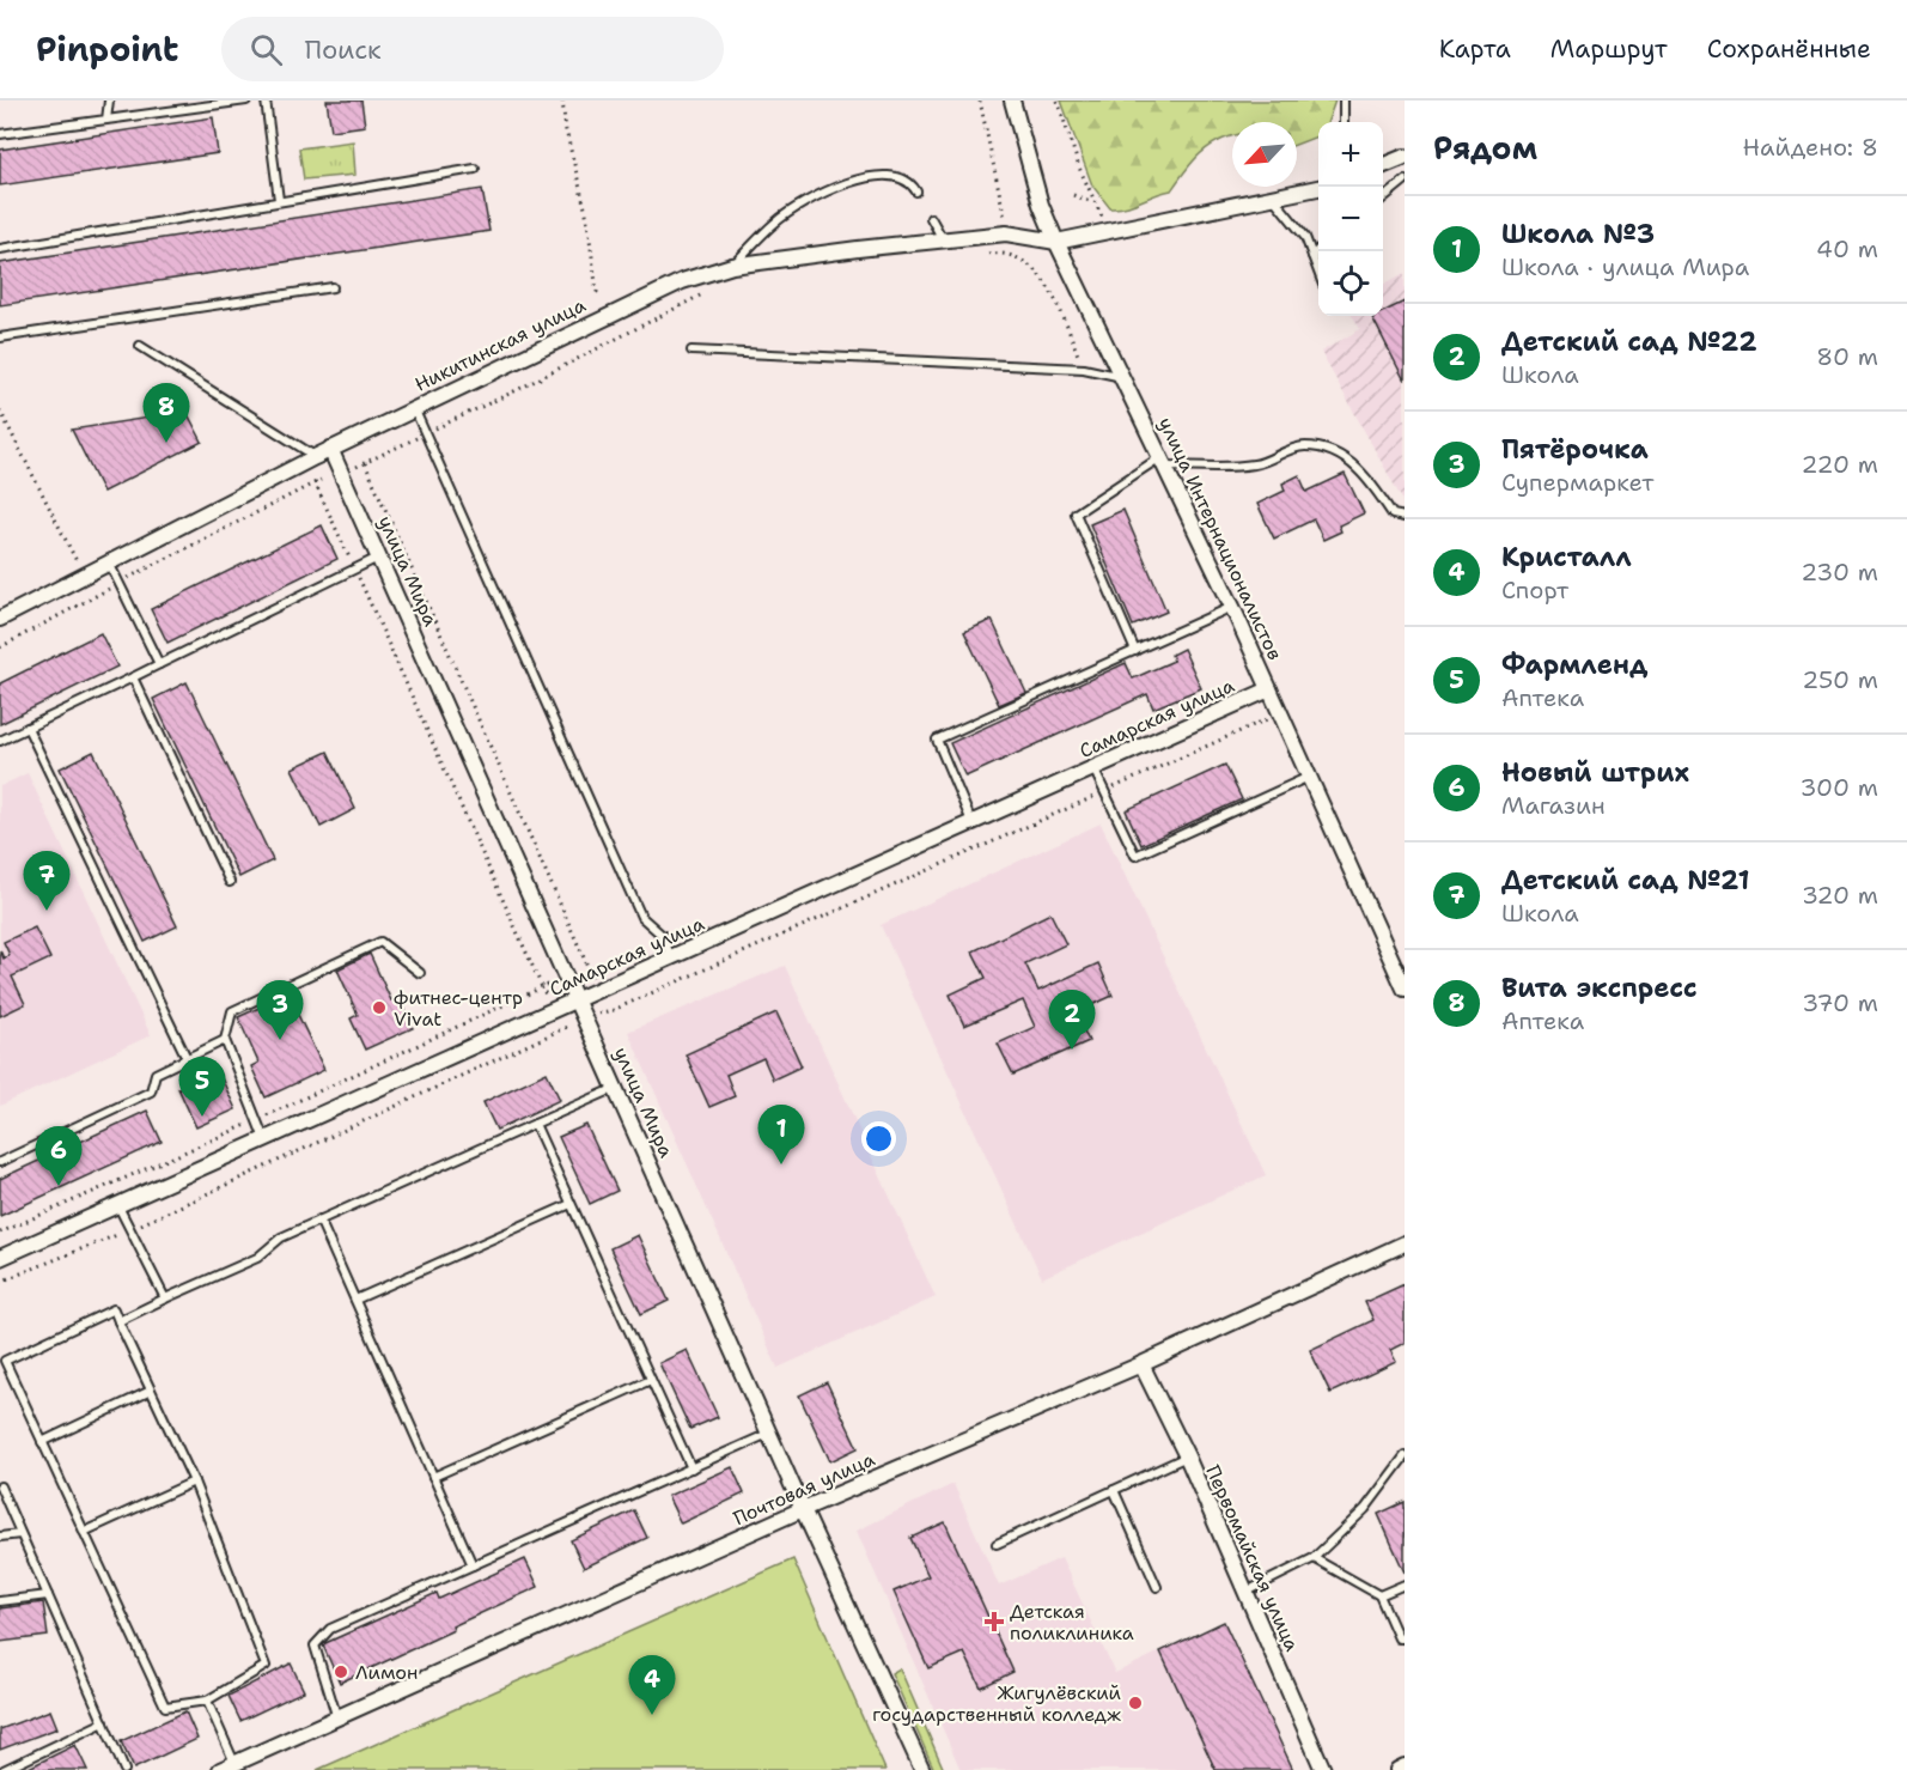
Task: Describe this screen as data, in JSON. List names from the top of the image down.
{
  "streets": {
    "street": [
      "Никитинская улица",
      "улица Интернационалистов",
      "улица Мира",
      "Самарская улица",
      "Почтовая улица",
      "Первомайская улица"
    ]
  },
  "crossings": [
    ["Никитинская улица", "улица Интернационалистов"],
    ["Никитинская улица", "улица Мира"],
    ["улица Интернационалистов", "Самарская улица"],
    ["улица Мира", "Самарская улица"],
    ["улица Мира", "Почтовая улица"],
    ["Почтовая улица", "Первомайская улица"]
  ],
  "places": {
    "other": ["фитнес-центр Vivat", "Лимон", "Жигулёвский государственный колледж"],
    "health": ["Детская поликлиника"]
  },
  "north": "bottom left",
  "page": {
    "header": "Pinpoint",
    "search": "Поиск",
    "nav": ["Карта", "Маршрут", "Сохранённые"],
    "heading": ["Рядом", "Найдено: 8"],
    "map_buttons": ["+", "−"],
    "list": [
      {
        "mark": "1",
        "name": "Школа №3",
        "note": "Школа · улица Мира",
        "value": "40 m"
      },
      {
        "mark": "2",
        "name": "Детский сад №22",
        "note": "Школа",
        "value": "80 m"
      },
      {
        "mark": "3",
        "name": "Пятёрочка",
        "note": "Супермаркет",
        "value": "220 m"
      },
      {
        "mark": "4",
        "name": "Кристалл",
        "note": "Спорт",
        "value": "230 m"
      },
      {
        "mark": "5",
        "name": "Фармленд",
        "note": "Аптека",
        "value": "250 m"
      },
      {
        "mark": "6",
        "name": "Новый штрих",
        "note": "Магазин",
        "value": "300 m"
      },
      {
        "mark": "7",
        "name": "Детский сад №21",
        "note": "Школа",
        "value": "320 m"
      },
      {
        "mark": "8",
        "name": "Вита экспресс",
        "note": "Аптека",
        "value": "370 m"
      }
    ],
    "pins": [
      "8",
      "7",
      "3",
      "2",
      "5",
      "1",
      "6",
      "4"
    ]
  }
}
